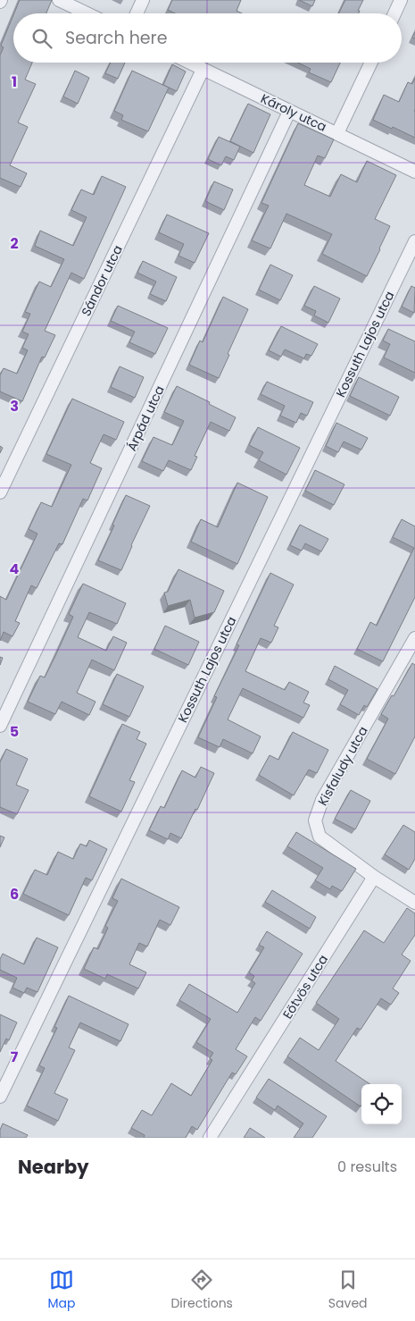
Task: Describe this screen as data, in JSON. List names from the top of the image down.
{
  "streets": {
    "street": [
      "Károly utca",
      "Sándor utca",
      "Kossuth Lajos utca",
      "Árpád utca",
      "Kisfaludy utca",
      "Eötvös utca"
    ]
  },
  "crossings": [
    ["Károly utca", "Sándor utca"],
    ["Károly utca", "Árpád utca"],
    ["Kisfaludy utca", "Eötvös utca"]
  ],
  "page": {
    "search": "Search here",
    "heading": ["Nearby", "0 results"],
    "nav": ["Map", "Directions", "Saved"]
  },
  "grid": {
    "rows": [
      "1",
      "2",
      "3",
      "4",
      "5",
      "6",
      "7"
    ]
  }
}
